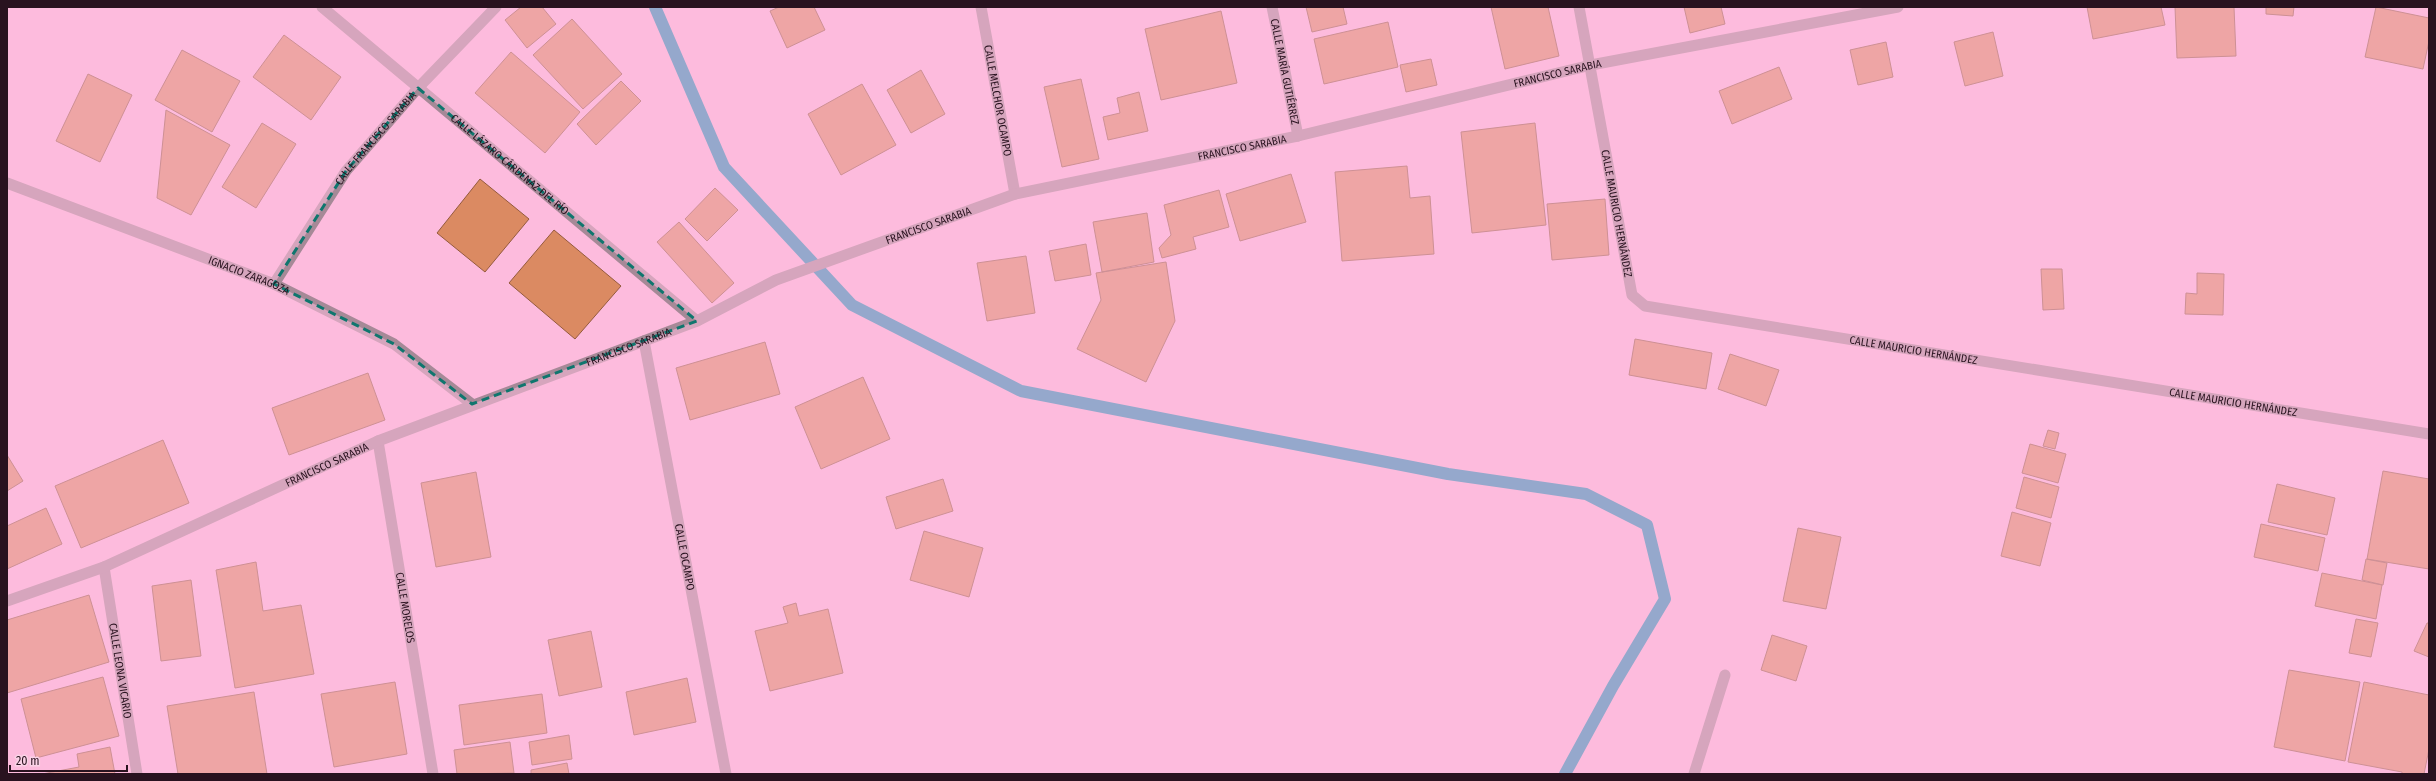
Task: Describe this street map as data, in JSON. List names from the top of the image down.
{
  "streets": {
    "street": [
      "CALLE MARÍA GUTIÉRREZ",
      "FRANCISCO SARABIA",
      "CALLE MELCHOR OCAMPO",
      "CALLE FRANCISCO SARABIA",
      "CALLE LÁZARO CÁRDENAZ DEL RÍO",
      "CALLE MAURICIO HERNÁNDEZ",
      "IGNACIO ZARAGOZA",
      "CALLE OCAMPO",
      "CALLE MORELOS",
      "CALLE LEONA VICARIO"
    ]
  },
  "crossings": [
    ["CALLE MARÍA GUTIÉRREZ", "FRANCISCO SARABIA"],
    ["FRANCISCO SARABIA", "CALLE MELCHOR OCAMPO"],
    ["FRANCISCO SARABIA", "CALLE LÁZARO CÁRDENAZ DEL RÍO"],
    ["FRANCISCO SARABIA", "CALLE MAURICIO HERNÁNDEZ"],
    ["FRANCISCO SARABIA", "IGNACIO ZARAGOZA"],
    ["FRANCISCO SARABIA", "CALLE OCAMPO"],
    ["FRANCISCO SARABIA", "CALLE MORELOS"],
    ["FRANCISCO SARABIA", "CALLE LEONA VICARIO"],
    ["CALLE FRANCISCO SARABIA", "CALLE LÁZARO CÁRDENAZ DEL RÍO"],
    ["CALLE FRANCISCO SARABIA", "IGNACIO ZARAGOZA"]
  ],
  "scale_bar": "20 m"
}
